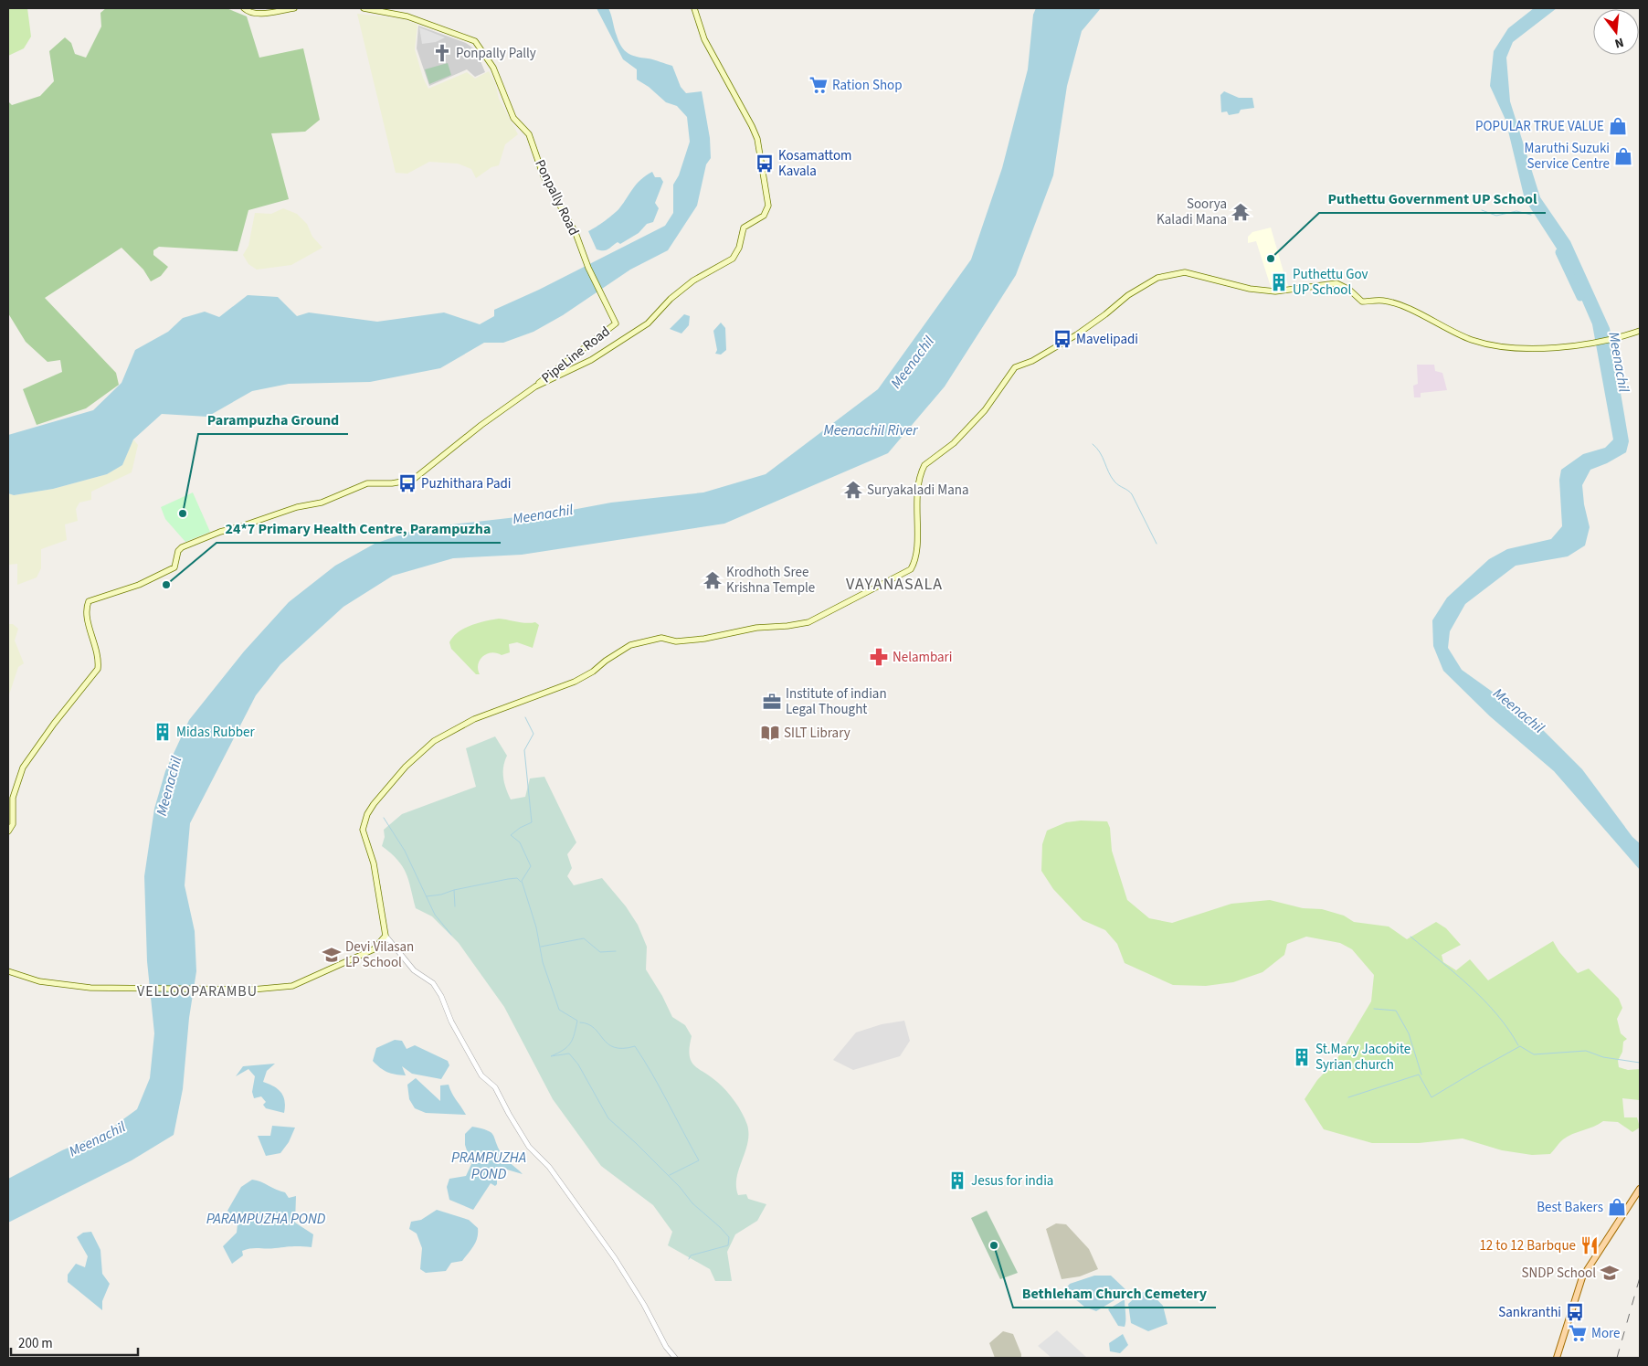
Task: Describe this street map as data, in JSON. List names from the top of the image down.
{
  "streets": {
    "main road": ["Ponpally Road", "PipeLine Road"]
  },
  "crossings": [
    ["Ponpally Road", "PipeLine Road"]
  ],
  "districts": ["VAYANASALA", "VELLOOPARAMBU"],
  "water": [
    "Meenachil",
    "Meenachil River",
    "PRAMPUZHA POND",
    "PARAMPUZHA POND"
  ],
  "places": {
    "church": ["Ponpally Pally"],
    "supermarket": ["Ration Shop", "More"],
    "shop": ["POPULAR TRUE VALUE", "Maruthi Suzuki Service Centre", "Best Bakers"],
    "bus stop": [
      "Kosamattom Kavala",
      "Mavelipadi",
      "Puzhithara Padi",
      "Sankranthi"
    ],
    "temple": ["Soorya Kaladi Mana", "Suryakaladi Mana", "Krodhoth Sree Krishna Temple"],
    "other": [
      "Puthettu Government UP School",
      "Parampuzha Ground",
      "24*7 Primary Health Centre, Parampuzha",
      "Bethleham Church Cemetery"
    ],
    "building": [
      "Puthettu Gov UP School",
      "Midas Rubber",
      "St.Mary Jacobite Syrian church",
      "Jesus for india"
    ],
    "pharmacy": ["Nelambari"],
    "office": ["Institute of indian Legal Thought"],
    "library": ["SILT Library"],
    "school or university": ["Devi Vilasan LP School", "SNDP School"],
    "restaurant": ["12 to 12 Barbque"]
  },
  "scale_bar": "200 m",
  "north": "bottom"
}
